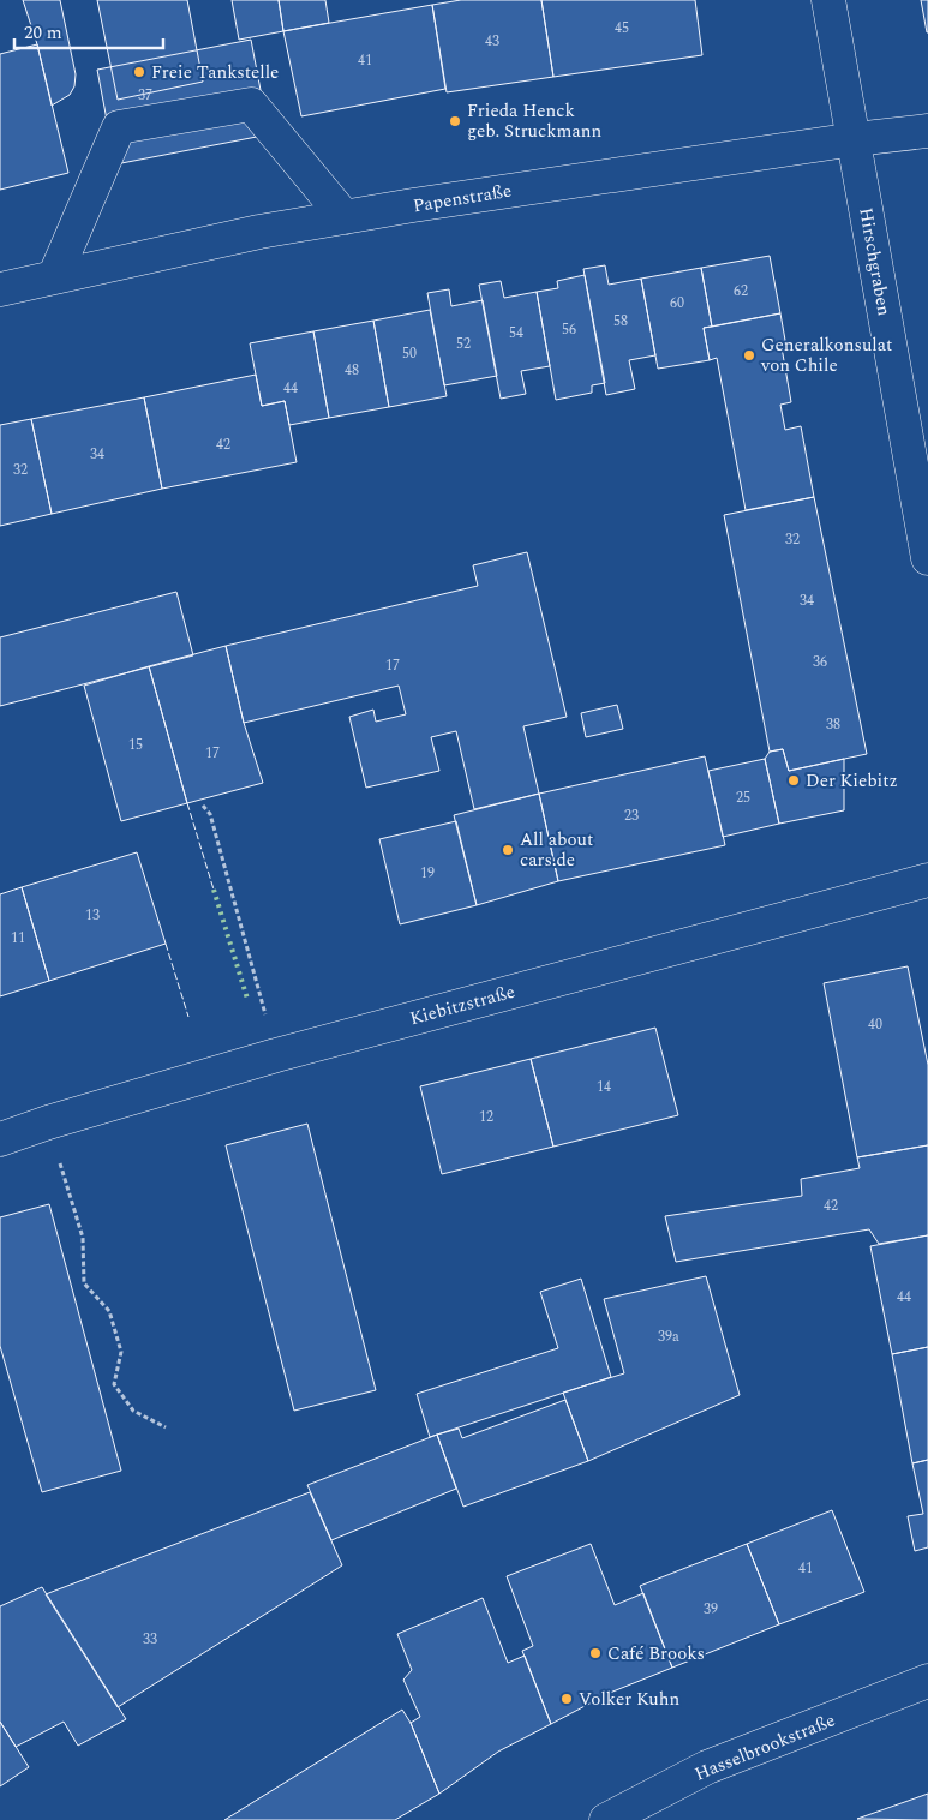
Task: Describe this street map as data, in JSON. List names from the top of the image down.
{
  "streets": {
    "street": [
      "Papenstraße",
      "Hirschgraben",
      "Kiebitzstraße",
      "Hasselbrookstraße"
    ]
  },
  "crossings": [
    ["Papenstraße", "Hirschgraben"]
  ],
  "places": [
    "Freie Tankstelle",
    "Frieda Henck geb. Struckmann",
    "Generalkonsulat von Chile",
    "Der Kiebitz",
    "All about cars.de",
    "Café Brooks",
    "Volker Kuhn"
  ],
  "house_numbers": [
    "45",
    "43",
    "41",
    "37",
    "62",
    "60",
    "58",
    "56",
    "54",
    "52",
    "50",
    "48",
    "44",
    "42",
    "34",
    "32",
    "32",
    "34",
    "36",
    "17",
    "38",
    "15",
    "17",
    "25",
    "23",
    "19",
    "13",
    "11",
    "40",
    "14",
    "12",
    "42",
    "44",
    "39a",
    "41",
    "39",
    "33"
  ],
  "scale_bar": "20 m"
}
